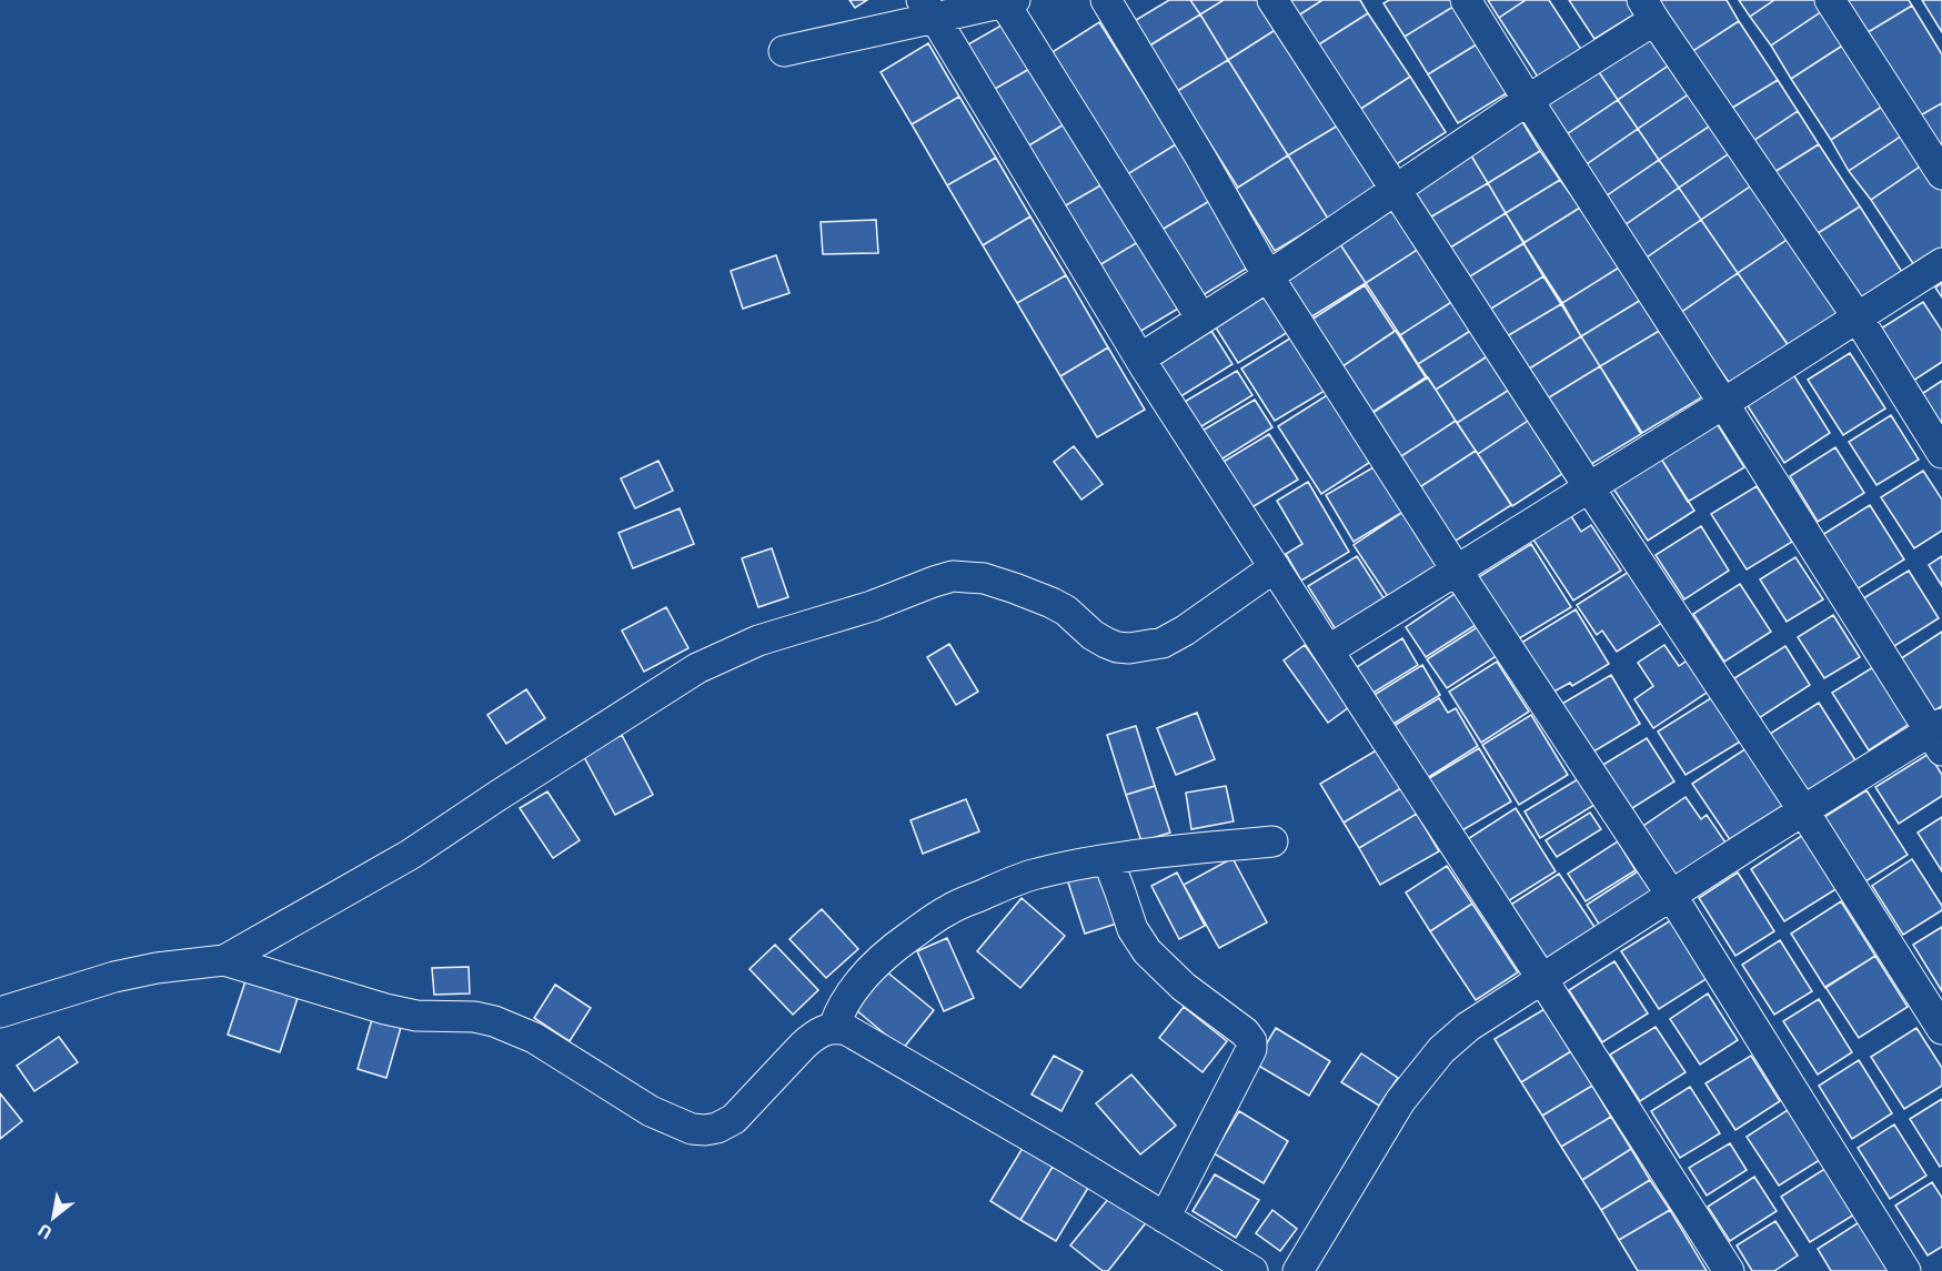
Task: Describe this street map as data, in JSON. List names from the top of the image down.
{
  "north": "bottom left"
}
